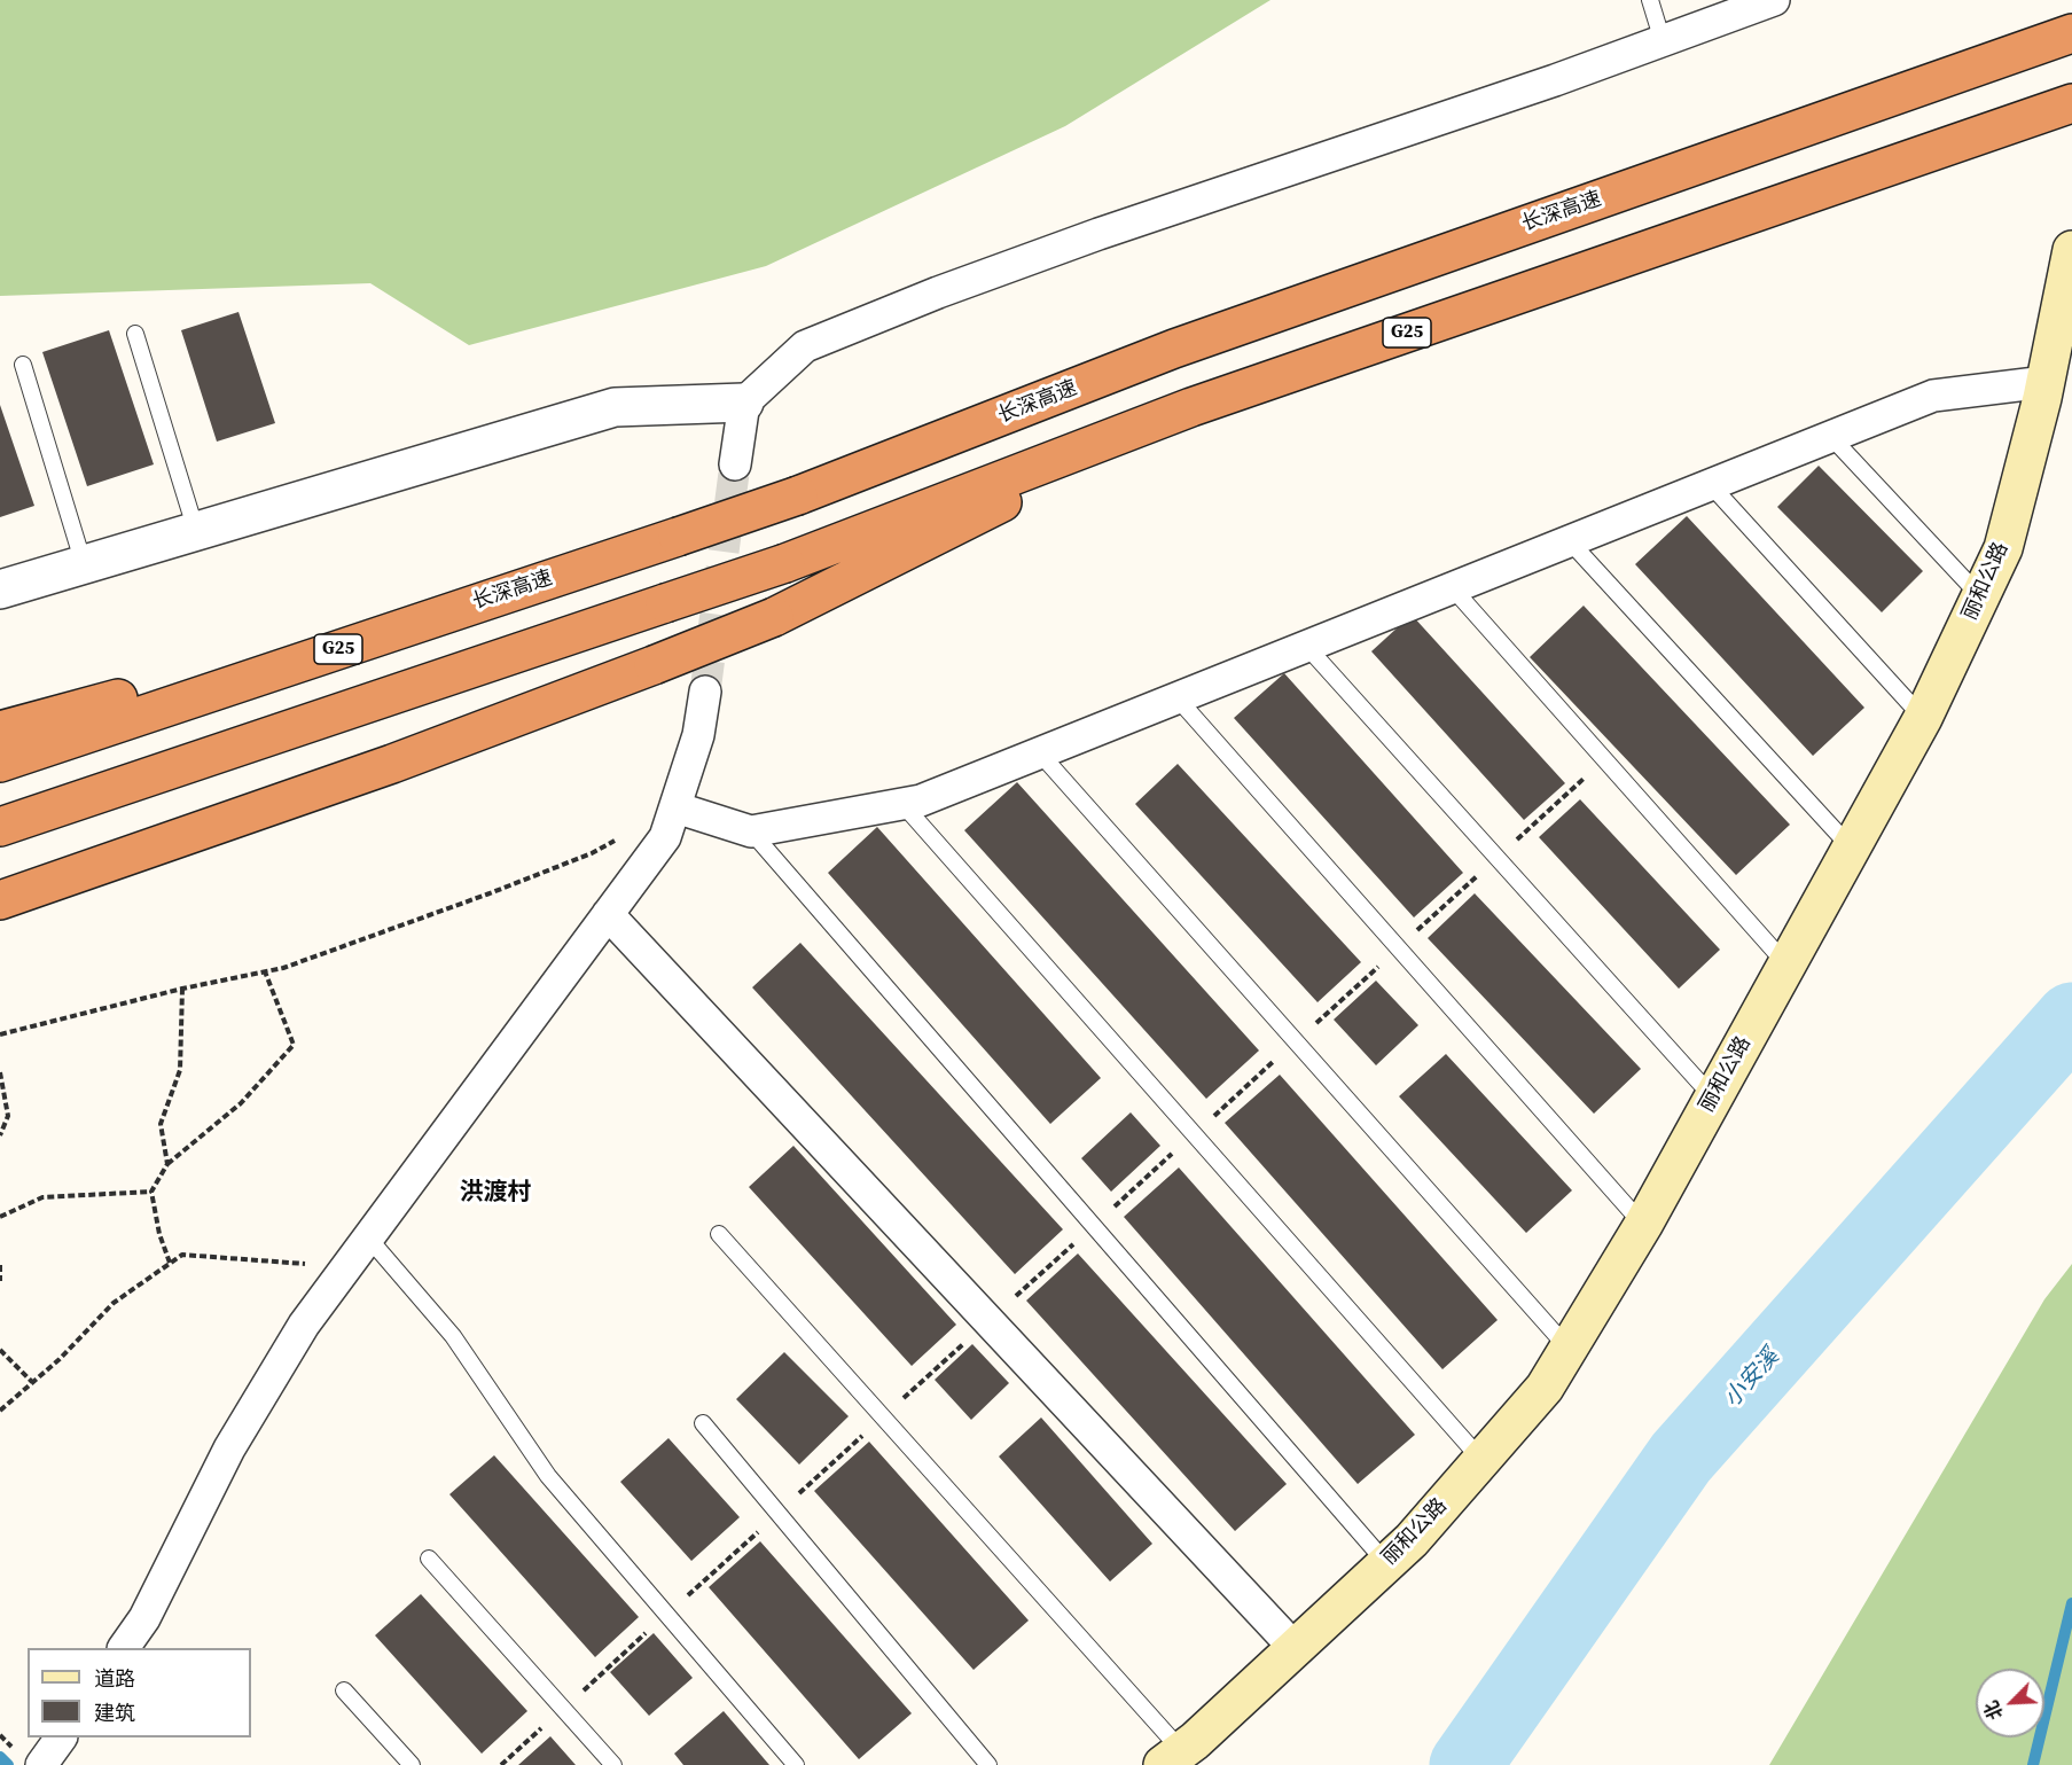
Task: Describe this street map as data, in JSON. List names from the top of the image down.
{
  "streets": {
    "highway": ["长深高速", "G25"],
    "main road": ["丽和公路"]
  },
  "districts": ["洪渡村"],
  "water": ["小安溪"],
  "legend": ["道路", "建筑"],
  "north": "bottom left"
}
